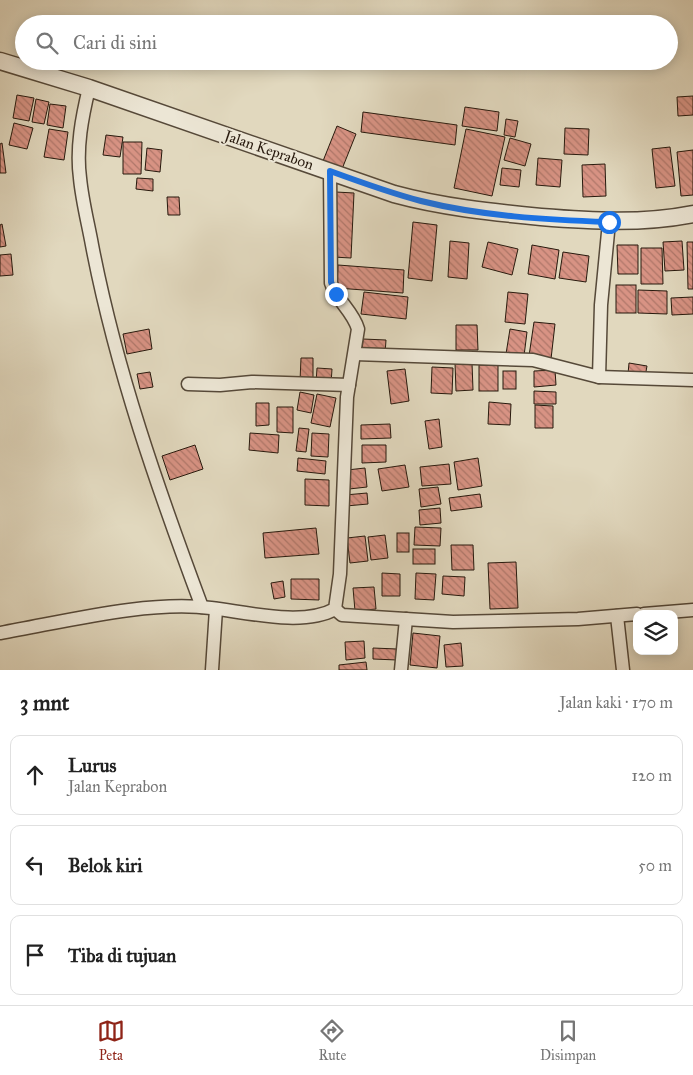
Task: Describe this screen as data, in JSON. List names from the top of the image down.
{
  "streets": {
    "street": ["Jalan Keprabon"]
  },
  "page": {
    "search": "Cari di sini",
    "heading": ["3 mnt", "Jalan kaki · 170 m"],
    "list": [
      ["Lurus", "Jalan Keprabon", "120 m"],
      ["Belok kiri", "50 m"],
      "Tiba di tujuan"
    ],
    "nav": ["Peta", "Rute", "Disimpan"]
  }
}
